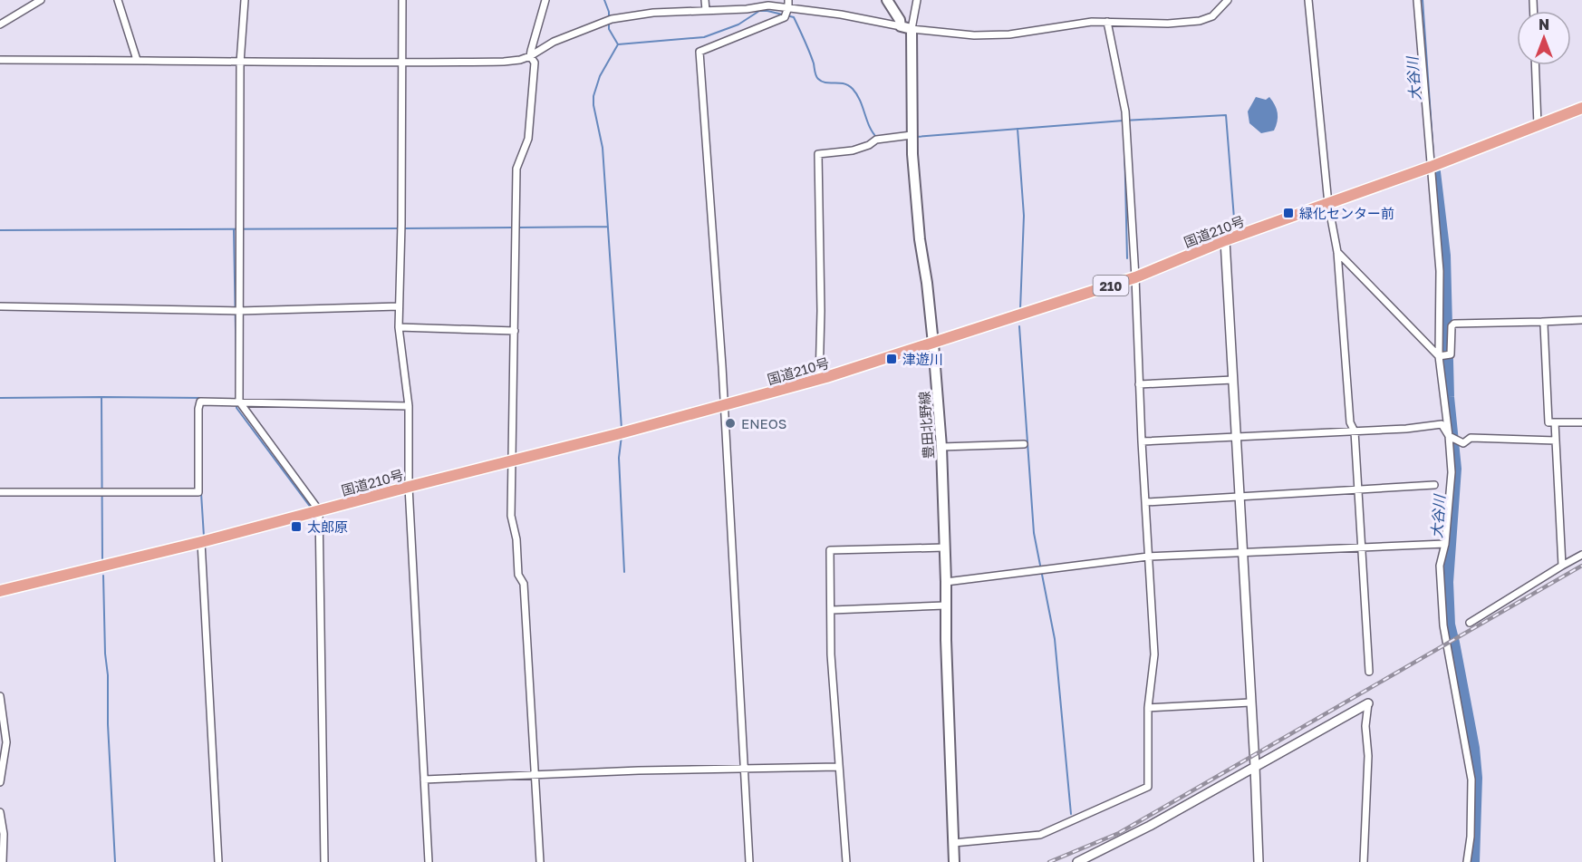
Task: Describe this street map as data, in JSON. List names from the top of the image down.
{
  "streets": {
    "highway": ["国道210号", "210"],
    "main road": ["豊田北野線"]
  },
  "crossings": [
    ["国道210号", "豊田北野線"]
  ],
  "water": ["大谷川"],
  "places": {
    "transit": ["緑化センター前", "津遊川", "太郎原"],
    "other": ["ENEOS"]
  },
  "north": "top"
}
